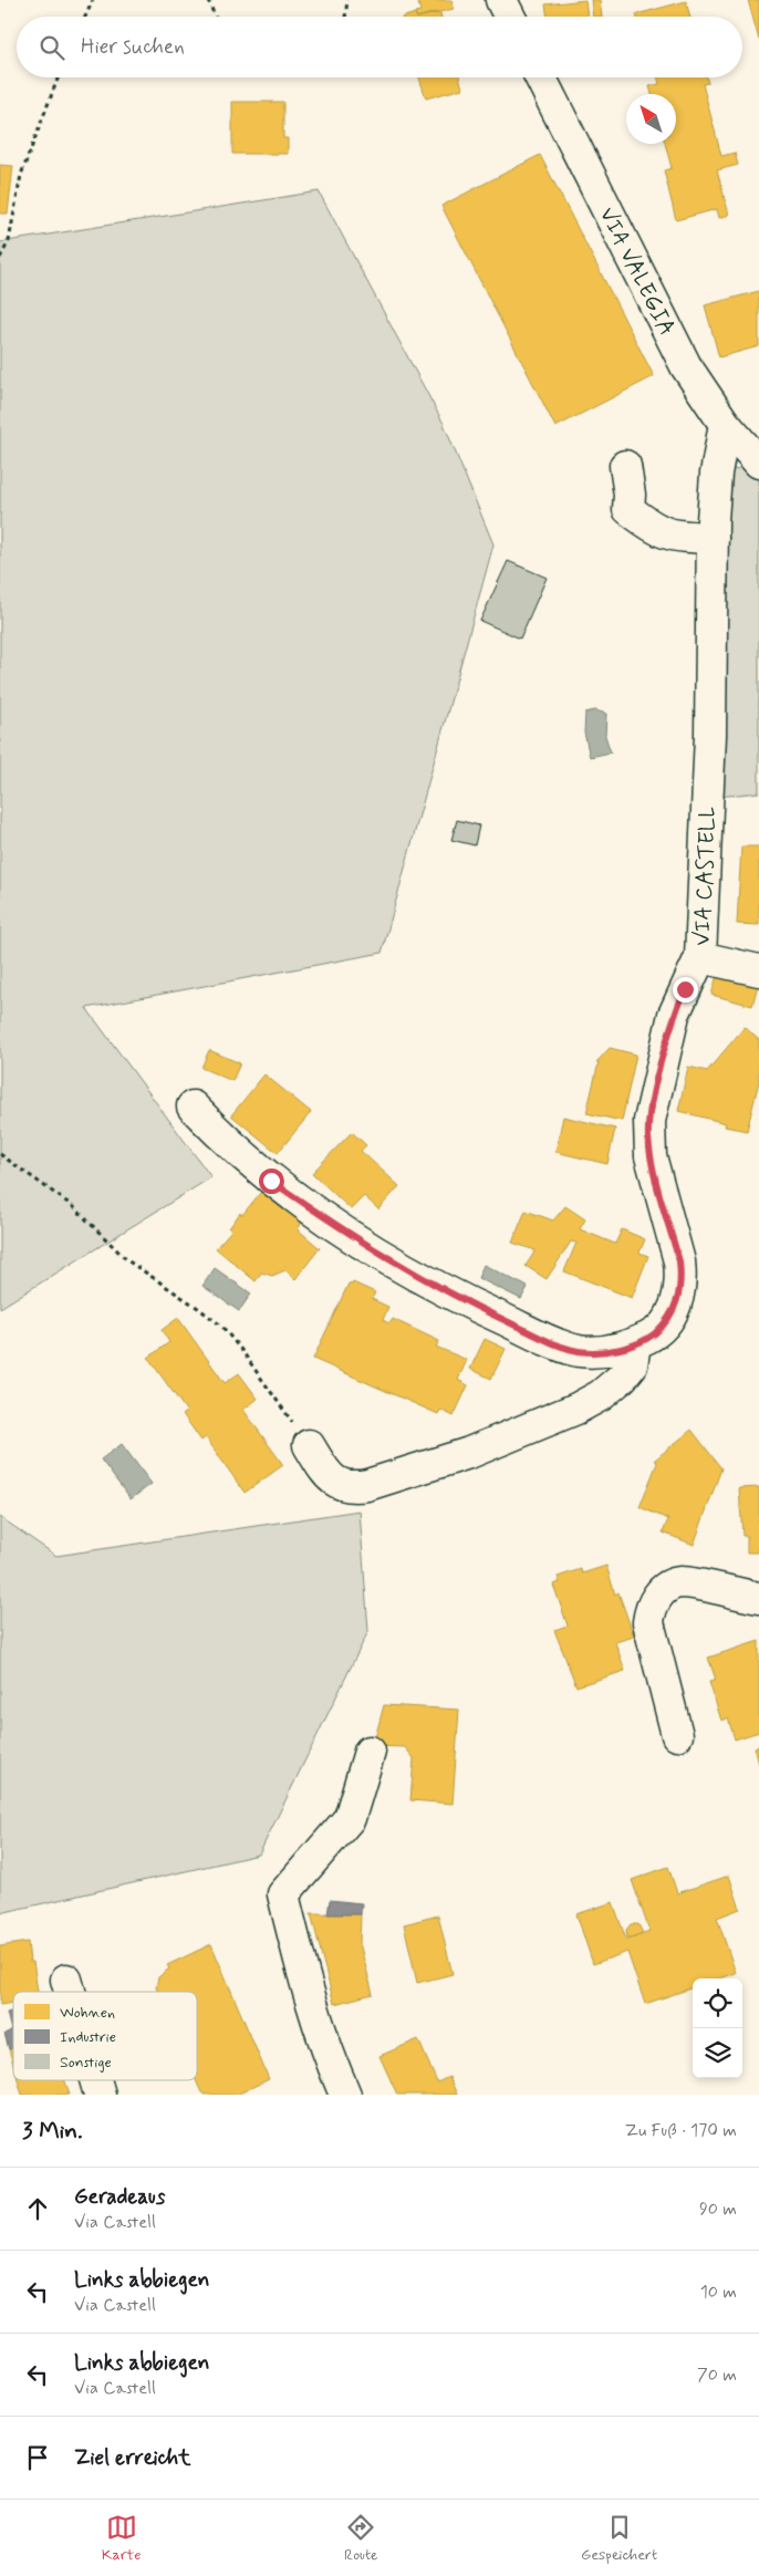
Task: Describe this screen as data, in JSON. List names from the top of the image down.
{
  "streets": {
    "street": ["VIA VALEGIA", "VIA CASTELL"]
  },
  "crossings": [
    ["VIA VALEGIA", "VIA CASTELL"]
  ],
  "legend": ["Wohnen", "Industrie", "Sonstige"],
  "north": "top left",
  "page": {
    "search": "Hier suchen",
    "heading": ["3 Min.", "Zu Fuß · 170 m"],
    "list": [
      ["Geradeaus", "Via Castell", "90 m"],
      ["Links abbiegen", "Via Castell", "10 m"],
      ["Links abbiegen", "Via Castell", "70 m"],
      "Ziel erreicht"
    ],
    "nav": ["Karte", "Route", "Gespeichert"]
  }
}
